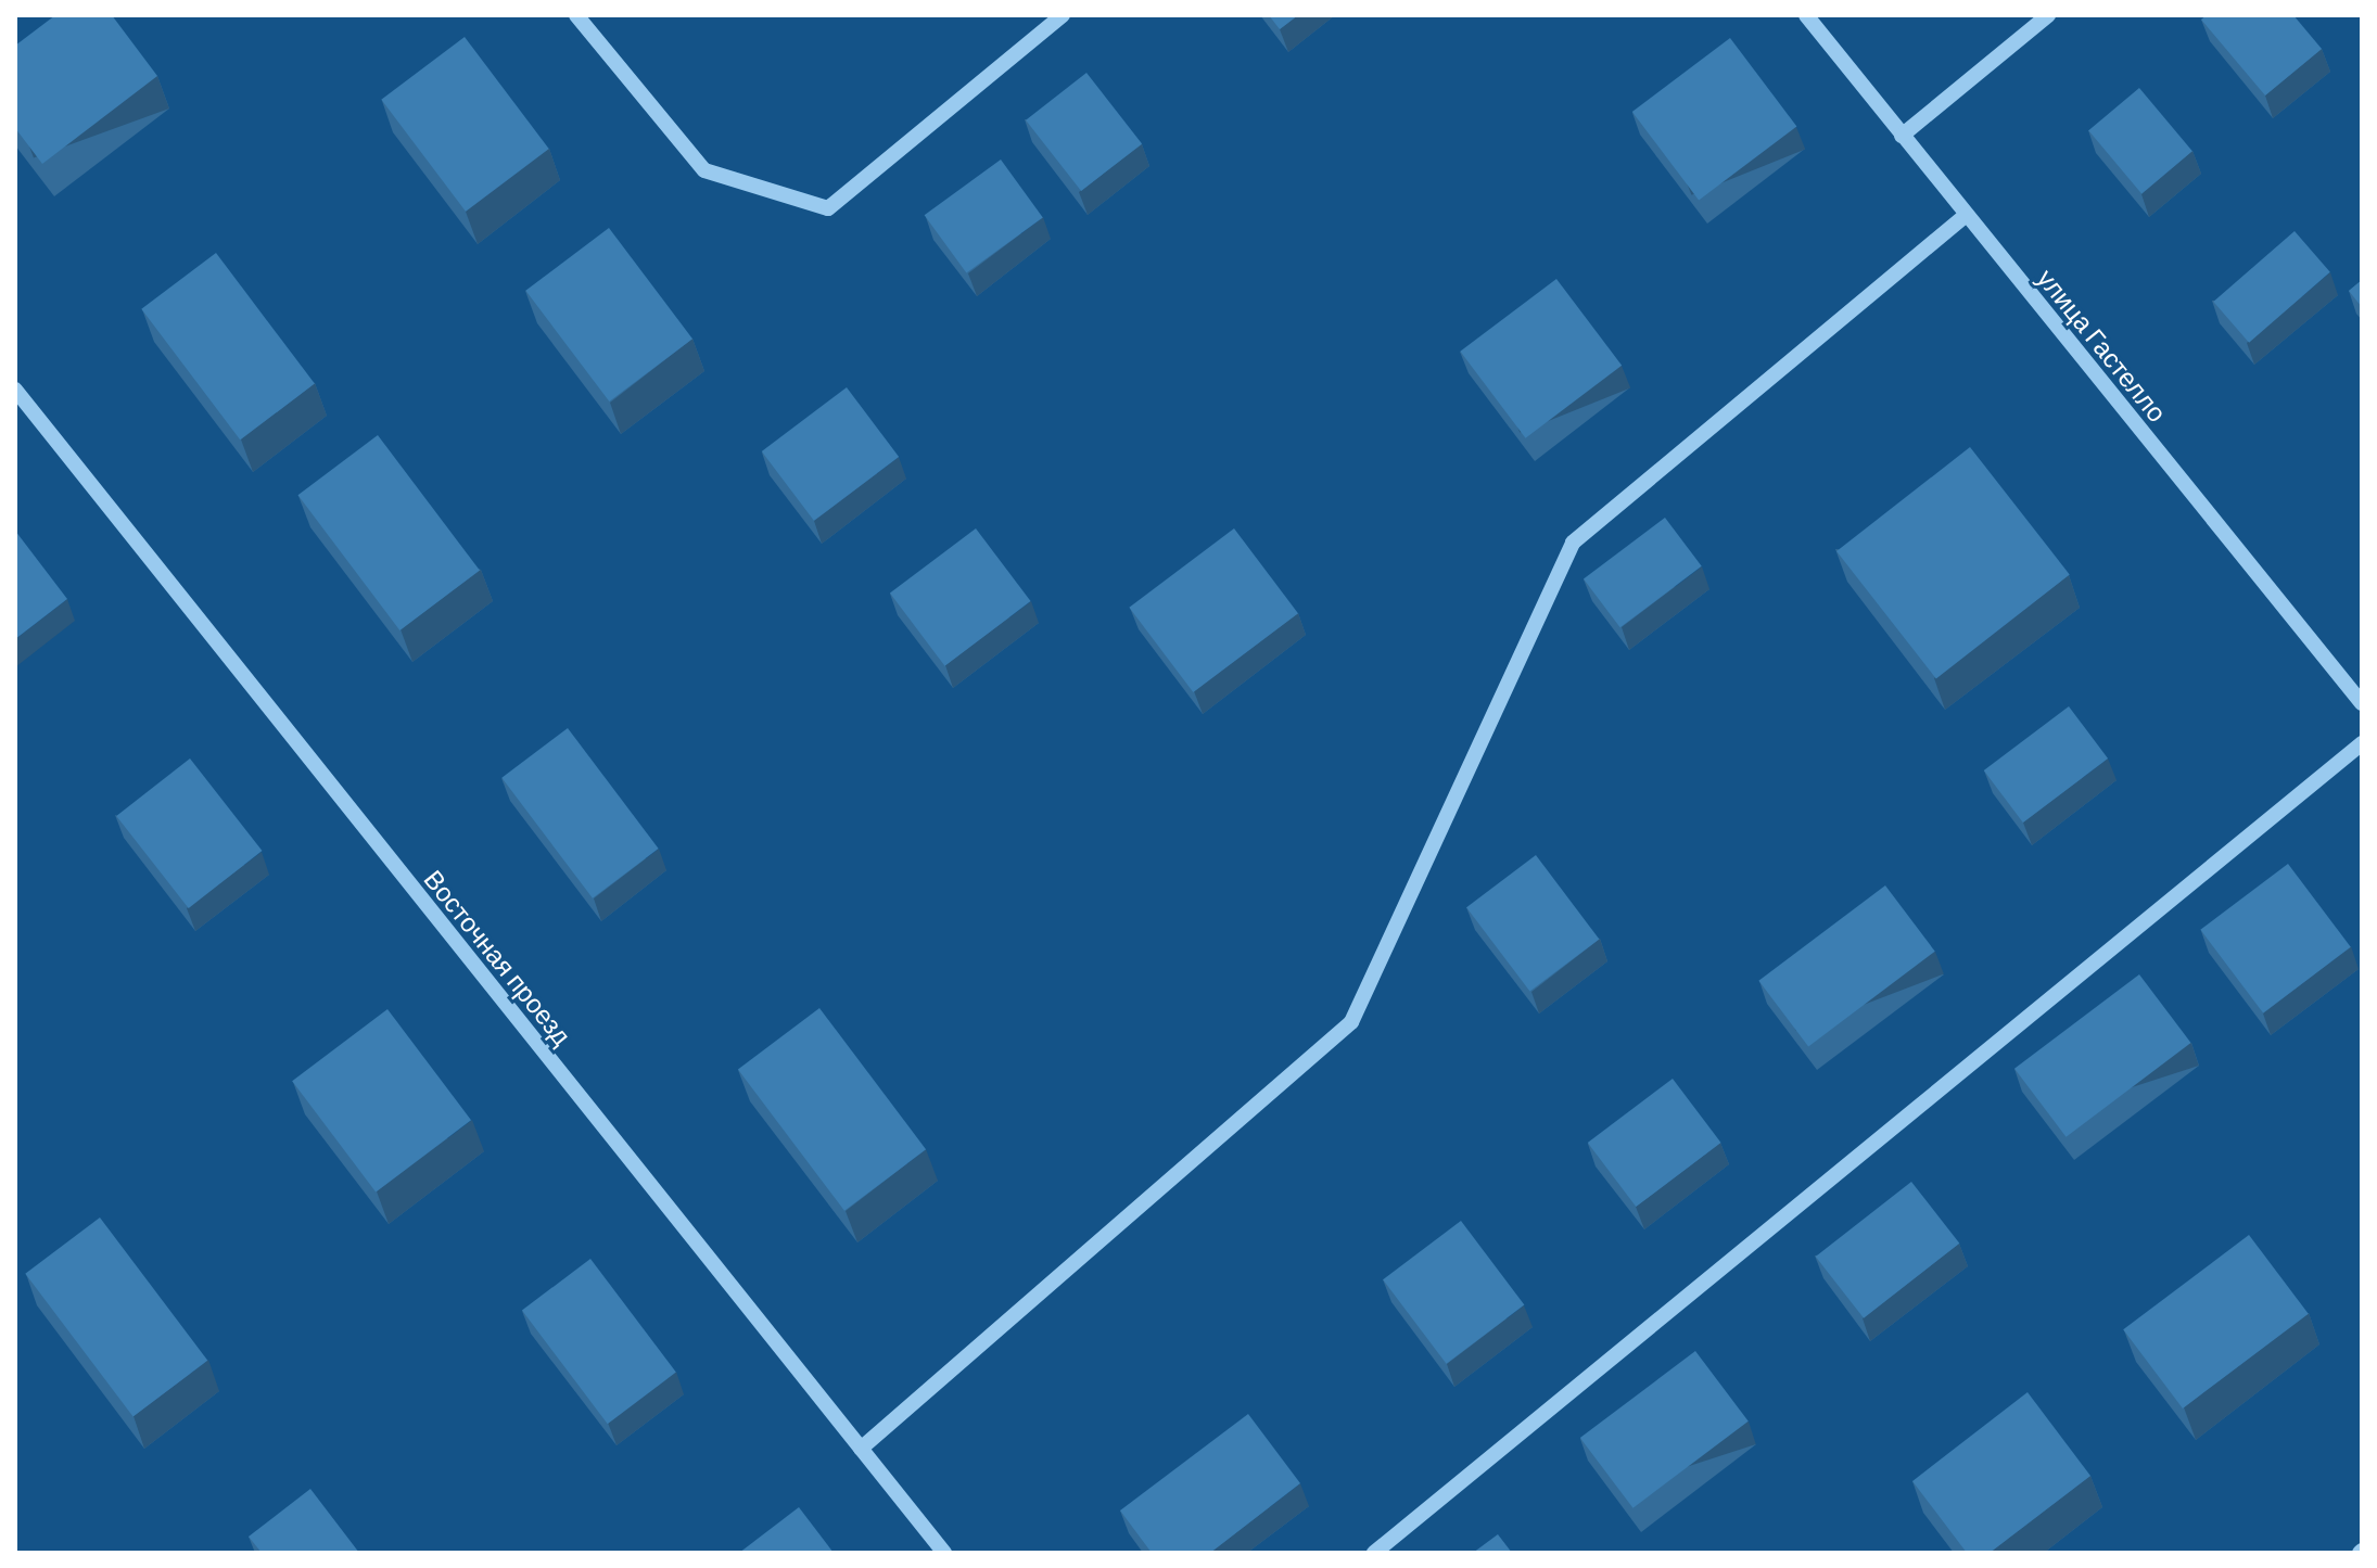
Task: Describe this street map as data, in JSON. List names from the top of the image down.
{
  "streets": {
    "street": ["улица Гастелло", "Восточная проезд"]
  }
}
